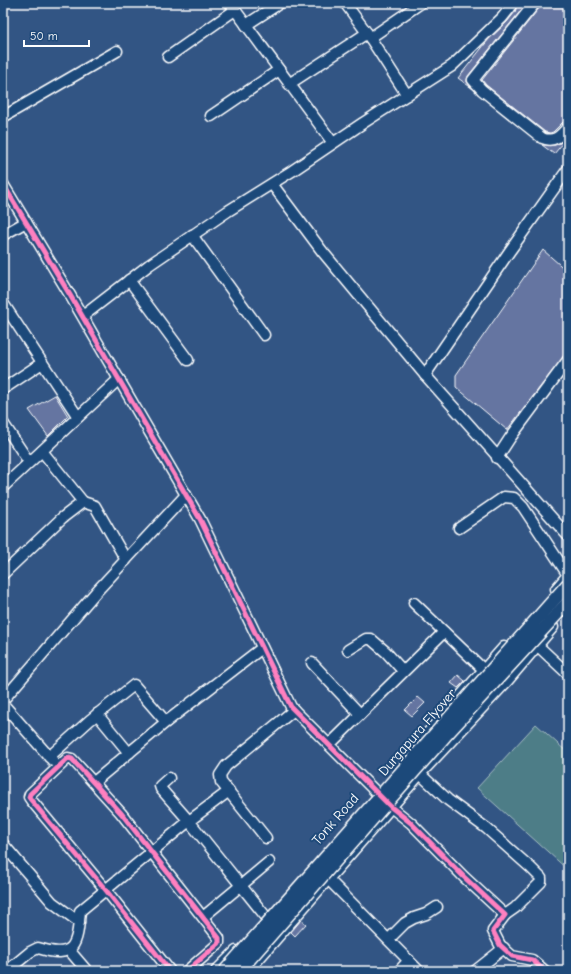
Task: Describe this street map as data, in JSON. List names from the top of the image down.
{
  "streets": {
    "main road": ["Durgapura Flyover"],
    "street": ["Tonk Road"]
  },
  "scale_bar": "50 m"
}
